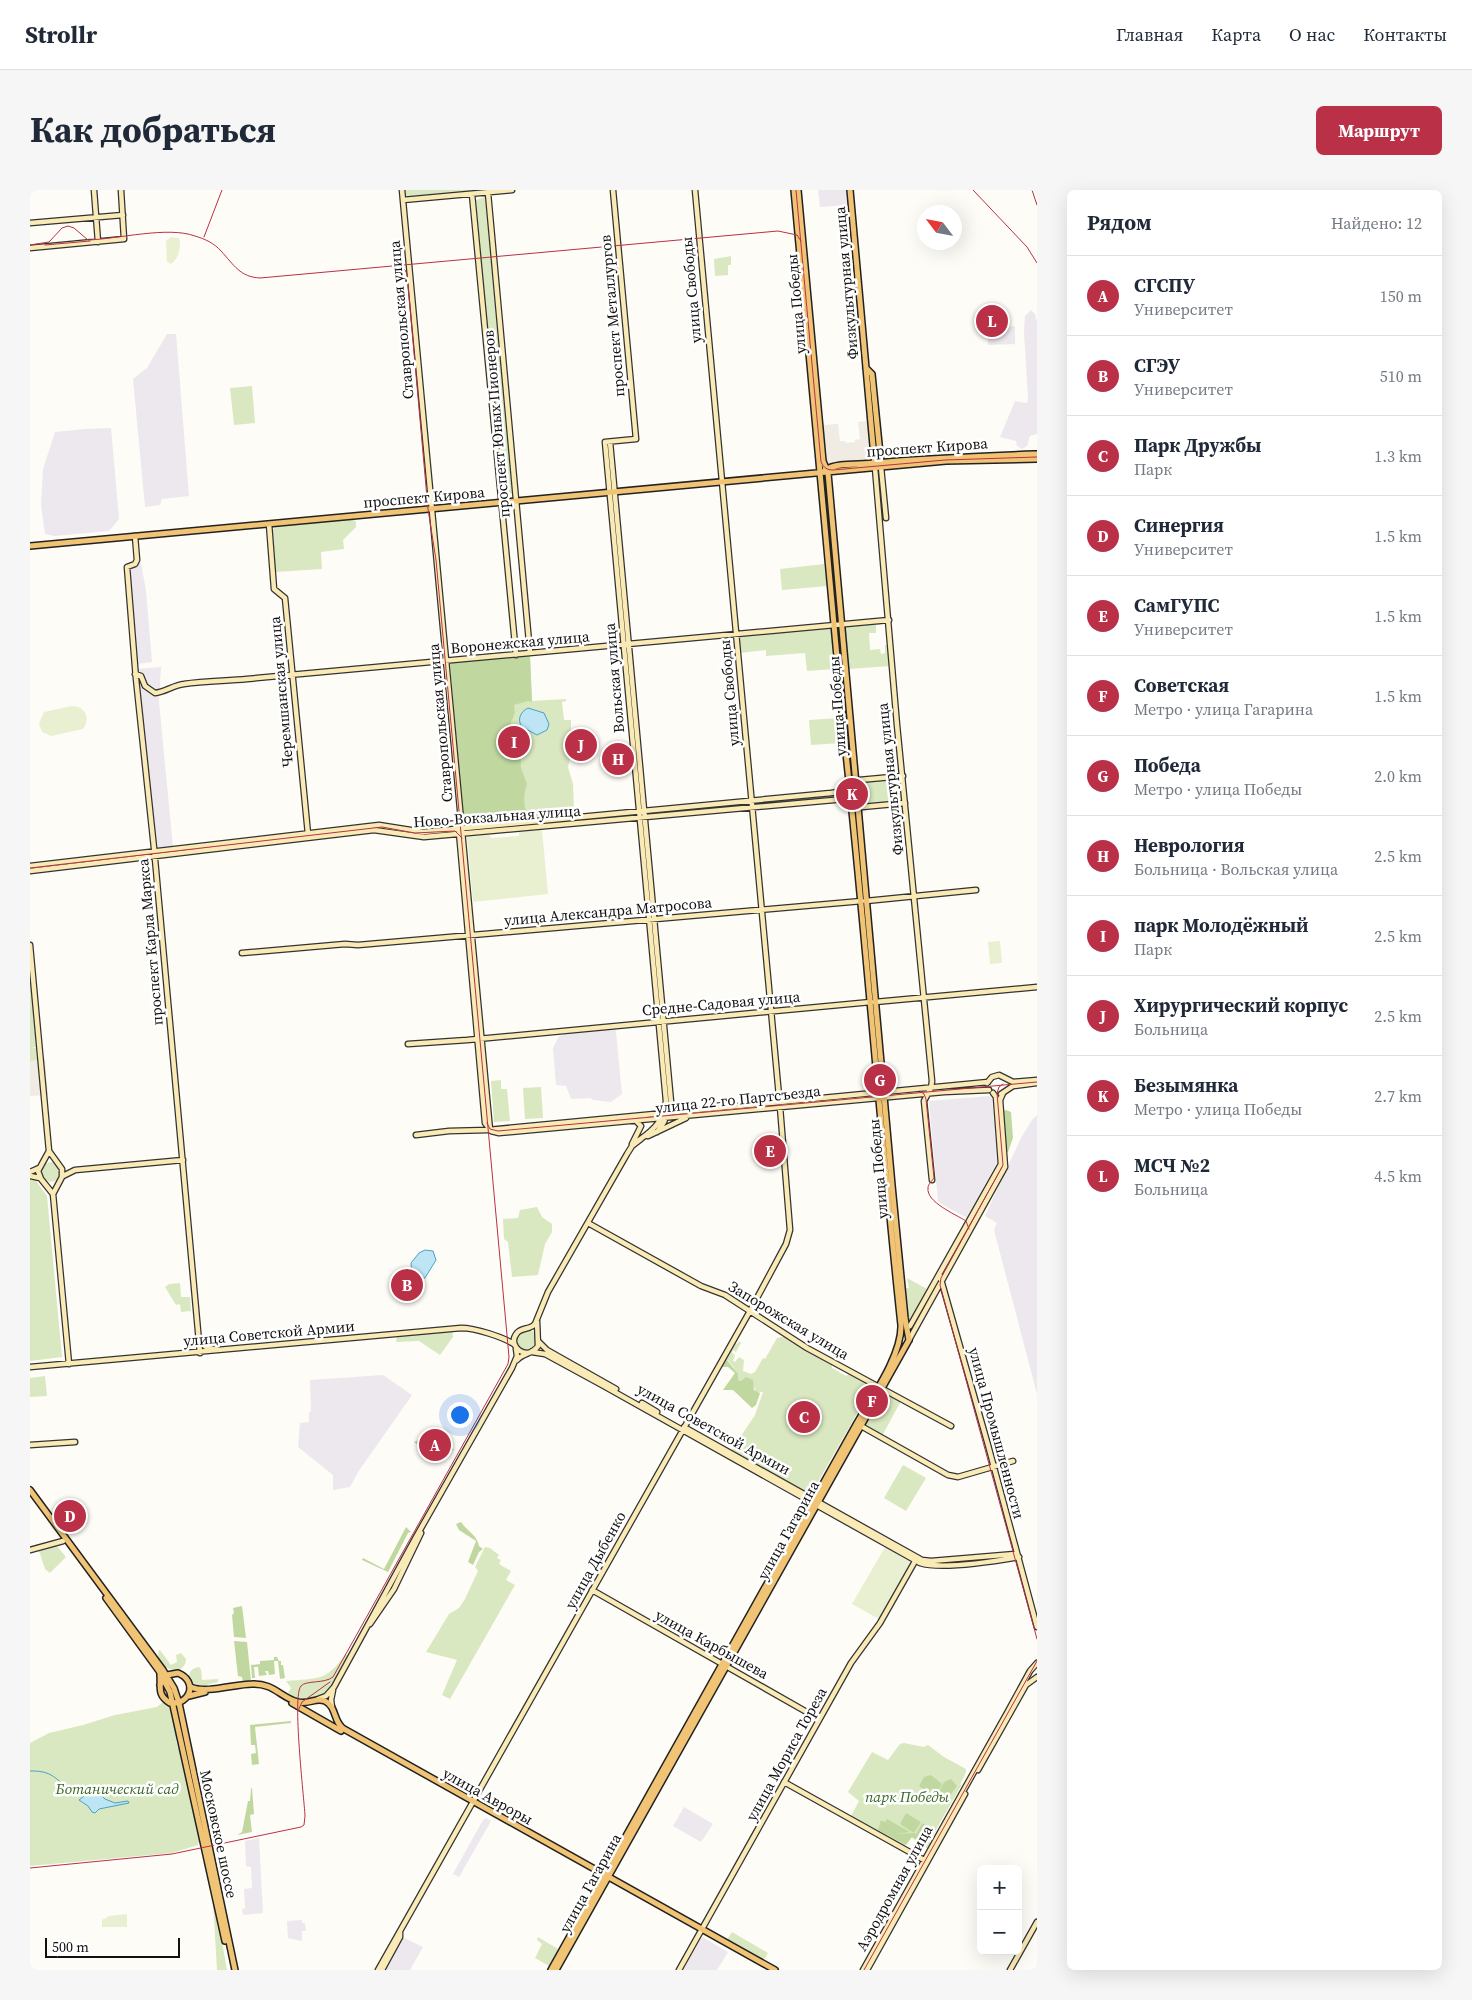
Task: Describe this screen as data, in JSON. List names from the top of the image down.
{
  "streets": {
    "main road": [
      "Физкультурная улица",
      "улица Свободы",
      "улица Победы",
      "проспект Металлургов",
      "Ставропольская улица",
      "проспект Юных Пионеров",
      "проспект Кирова",
      "Воронежская улица",
      "Вольская улица",
      "Черемшанская улица",
      "Ново-Вокзальная улица",
      "улица Александра Матросова",
      "проспект Карла Маркса",
      "Средне-Садовая улица",
      "улица 22-го Партсъезда",
      "Запорожская улица",
      "улица Советской Армии",
      "улица Промышленности",
      "улица Гагарина",
      "улица Дыбенко",
      "улица Карбышева",
      "улица Мориса Тореза",
      "улица Авроры",
      "Московское шоссе",
      "Аэродромная улица"
    ]
  },
  "crossings": [
    ["Физкультурная улица", "проспект Кирова"],
    ["Физкультурная улица", "Воронежская улица"],
    ["Физкультурная улица", "Ново-Вокзальная улица"],
    ["Физкультурная улица", "улица Александра Матросова"],
    ["Физкультурная улица", "Средне-Садовая улица"],
    ["Физкультурная улица", "улица 22-го Партсъезда"],
    ["улица Свободы", "проспект Кирова"],
    ["улица Свободы", "Воронежская улица"],
    ["улица Свободы", "Ново-Вокзальная улица"],
    ["улица Свободы", "улица Александра Матросова"],
    ["улица Свободы", "Средне-Садовая улица"],
    ["улица Свободы", "улица 22-го Партсъезда"],
    ["улица Свободы", "улица Дыбенко"],
    ["улица Победы", "проспект Кирова"],
    ["улица Победы", "Воронежская улица"],
    ["улица Победы", "Ново-Вокзальная улица"],
    ["улица Победы", "улица Александра Матросова"],
    ["улица Победы", "Средне-Садовая улица"],
    ["улица Победы", "улица 22-го Партсъезда"],
    ["улица Победы", "улица Гагарина"],
    ["проспект Металлургов", "Вольская улица"],
    ["Ставропольская улица", "проспект Кирова"],
    ["Ставропольская улица", "Воронежская улица"],
    ["Ставропольская улица", "Ново-Вокзальная улица"],
    ["Ставропольская улица", "улица Александра Матросова"],
    ["Ставропольская улица", "Средне-Садовая улица"],
    ["Ставропольская улица", "улица 22-го Партсъезда"],
    ["проспект Юных Пионеров", "проспект Кирова"],
    ["проспект Юных Пионеров", "Воронежская улица"],
    ["проспект Кирова", "Вольская улица"],
    ["проспект Кирова", "Черемшанская улица"],
    ["проспект Кирова", "проспект Карла Маркса"],
    ["Воронежская улица", "Вольская улица"],
    ["Воронежская улица", "Черемшанская улица"],
    ["Воронежская улица", "проспект Карла Маркса"],
    ["Вольская улица", "Ново-Вокзальная улица"],
    ["Вольская улица", "улица Александра Матросова"],
    ["Вольская улица", "Средне-Садовая улица"],
    ["Вольская улица", "улица 22-го Партсъезда"],
    ["Черемшанская улица", "Ново-Вокзальная улица"],
    ["Ново-Вокзальная улица", "проспект Карла Маркса"],
    ["проспект Карла Маркса", "улица Советской Армии"],
    ["улица 22-го Партсъезда", "улица Гагарина"],
    ["Запорожская улица", "улица Гагарина"],
    ["Запорожская улица", "улица Дыбенко"],
    ["улица Советской Армии", "улица Промышленности"],
    ["улица Советской Армии", "улица Гагарина"],
    ["улица Советской Армии", "улица Дыбенко"],
    ["улица Советской Армии", "улица Мориса Тореза"],
    ["улица Промышленности", "улица Гагарина"],
    ["улица Гагарина", "улица Карбышева"],
    ["улица Гагарина", "улица Авроры"],
    ["улица Дыбенко", "улица Карбышева"],
    ["улица Дыбенко", "улица Авроры"],
    ["улица Карбышева", "улица Мориса Тореза"],
    ["улица Мориса Тореза", "улица Авроры"]
  ],
  "parks": ["Ботанический сад", "парк Победы"],
  "scale_bar": "500 m",
  "north": "top left",
  "page": {
    "header": "Strollr",
    "nav": [
      "Главная",
      "Карта",
      "О нас",
      "Контакты"
    ],
    "title": "Как добраться",
    "buttons": "Маршрут",
    "heading": ["Рядом", "Найдено: 12"],
    "list": [
      {
        "mark": "A",
        "name": "СГСПУ",
        "note": "Университет",
        "value": "150 m"
      },
      {
        "mark": "B",
        "name": "СГЭУ",
        "note": "Университет",
        "value": "510 m"
      },
      {
        "mark": "C",
        "name": "Парк Дружбы",
        "note": "Парк",
        "value": "1.3 km"
      },
      {
        "mark": "D",
        "name": "Синергия",
        "note": "Университет",
        "value": "1.5 km"
      },
      {
        "mark": "E",
        "name": "СамГУПС",
        "note": "Университет",
        "value": "1.5 km"
      },
      {
        "mark": "F",
        "name": "Советская",
        "note": "Метро · улица Гагарина",
        "value": "1.5 km"
      },
      {
        "mark": "G",
        "name": "Победа",
        "note": "Метро · улица Победы",
        "value": "2.0 km"
      },
      {
        "mark": "H",
        "name": "Неврология",
        "note": "Больница · Вольская улица",
        "value": "2.5 km"
      },
      {
        "mark": "I",
        "name": "парк Молодёжный",
        "note": "Парк",
        "value": "2.5 km"
      },
      {
        "mark": "J",
        "name": "Хирургический корпус",
        "note": "Больница",
        "value": "2.5 km"
      },
      {
        "mark": "K",
        "name": "Безымянка",
        "note": "Метро · улица Победы",
        "value": "2.7 km"
      },
      {
        "mark": "L",
        "name": "МСЧ №2",
        "note": "Больница",
        "value": "4.5 km"
      }
    ],
    "pins": [
      "L",
      "I",
      "J",
      "H",
      "K",
      "G",
      "E",
      "B",
      "F",
      "C",
      "A",
      "D"
    ],
    "map_buttons": ["+", "−"],
    "scale": "500 m"
  }
}
